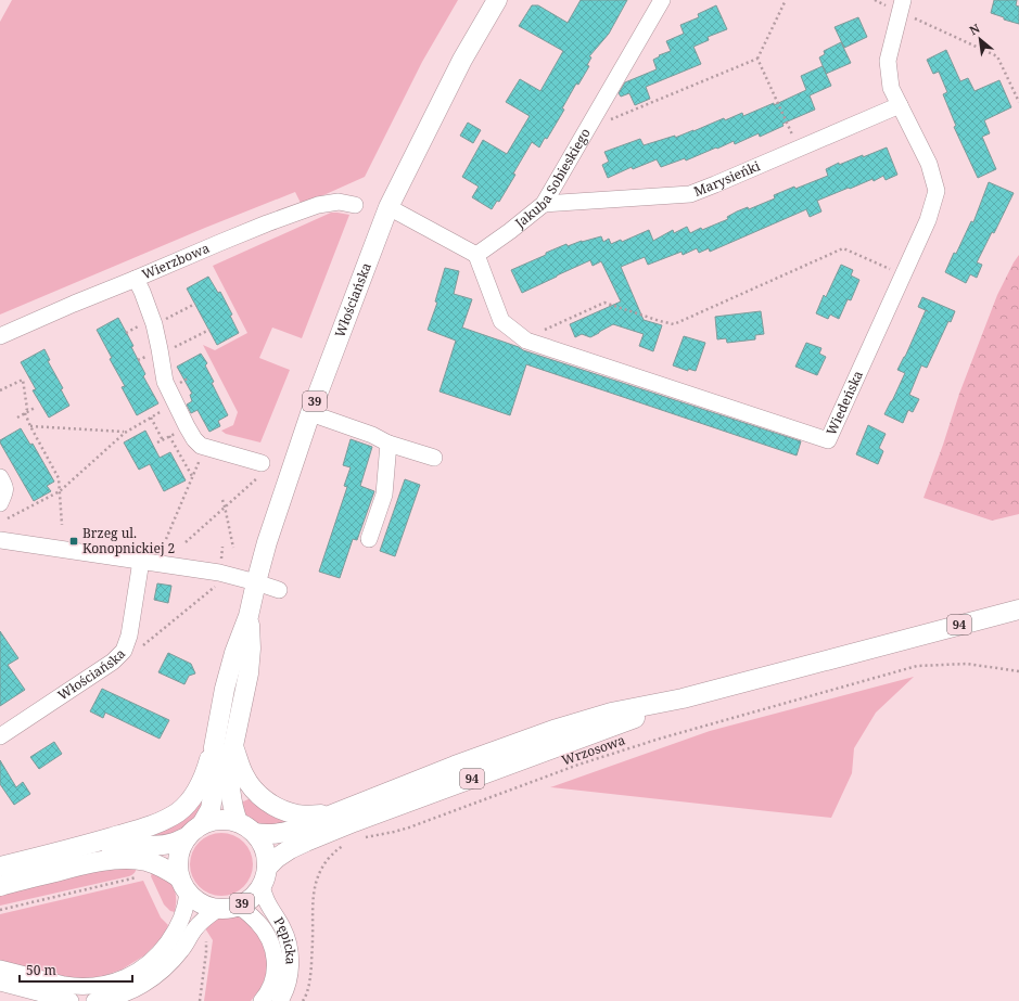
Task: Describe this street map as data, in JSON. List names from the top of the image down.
{
  "streets": {
    "main road": ["Włościańska", "39", "94"],
    "street": [
      "Jakuba Sobieskiego",
      "Marysieńki",
      "Wierzbowa",
      "Wiedeńska",
      "Pępicka"
    ],
    "path": ["Wrzosowa"]
  },
  "crossings": [
    ["Jakuba Sobieskiego", "Marysieńki"],
    ["Jakuba Sobieskiego", "Wiedeńska"],
    ["Marysieńki", "Wiedeńska"],
    ["Włościańska", "39"],
    ["Włościańska", "94"],
    ["Włościańska", "Pępicka"],
    ["39", "94"],
    ["39", "Pępicka"],
    ["94", "Pępicka"]
  ],
  "places": {
    "transit": ["Brzeg ul. Konopnickiej 2"]
  },
  "scale_bar": "50 m",
  "north": "top left"
}
